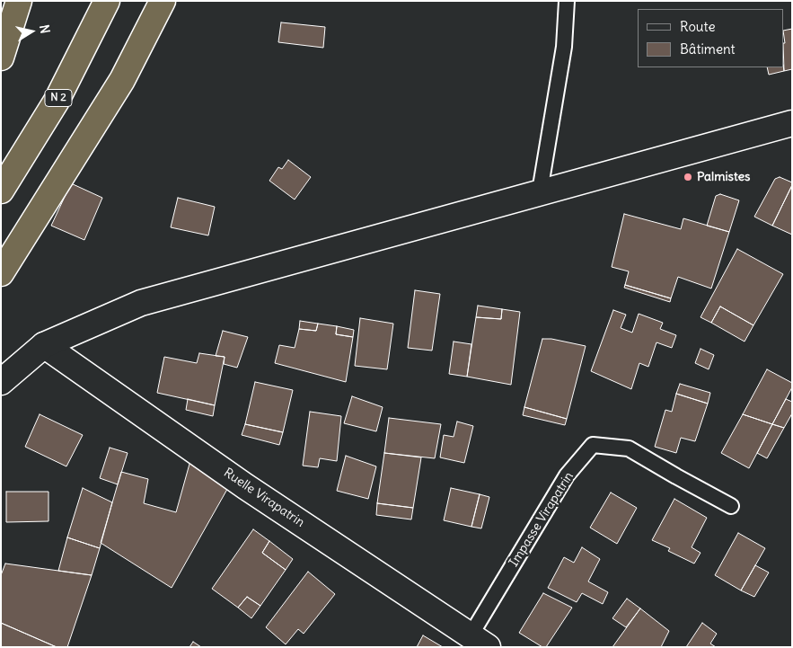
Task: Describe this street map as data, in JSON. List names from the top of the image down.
{
  "streets": {
    "highway": ["N 2"],
    "street": ["Ruelle Virapatrin"],
    "lane": ["Impasse Virapatrin"]
  },
  "crossings": [
    ["Ruelle Virapatrin", "Impasse Virapatrin"]
  ],
  "places": ["Palmistes"],
  "legend": ["Route", "Bâtiment"],
  "north": "right"
}
